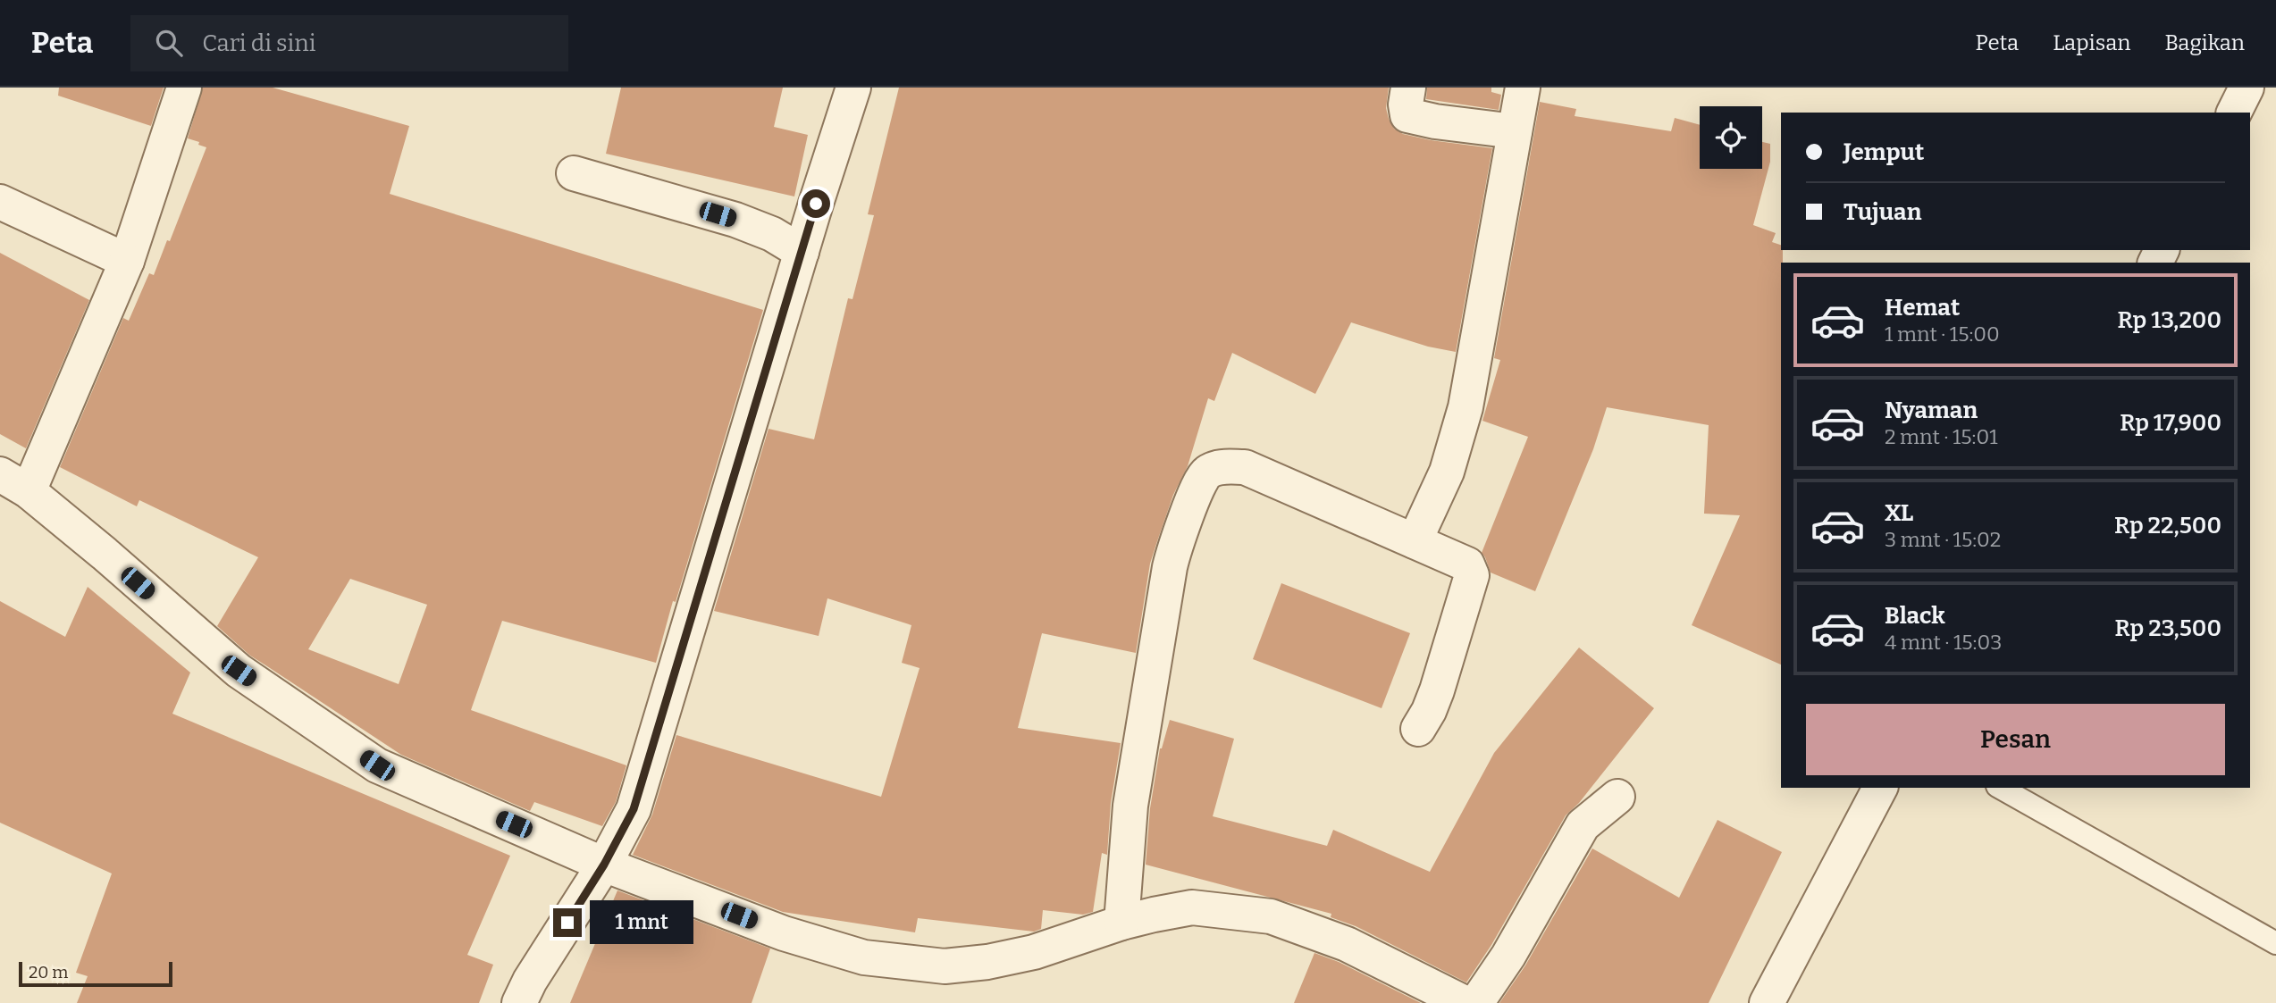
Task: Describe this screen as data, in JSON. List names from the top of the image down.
{
  "scale_bar": "20 m",
  "page": {
    "header": "Peta",
    "search": "Cari di sini",
    "nav": ["Peta", "Lapisan", "Bagikan"],
    "banner": ["Jemput", "Tujuan"],
    "list": [
      {
        "name": "Hemat",
        "note": "1 mnt · 15:00",
        "value": "Rp 13,200"
      },
      {
        "name": "Nyaman",
        "note": "2 mnt · 15:01",
        "value": "Rp 17,900"
      },
      {
        "name": "XL",
        "note": "3 mnt · 15:02",
        "value": "Rp 22,500"
      },
      {
        "name": "Black",
        "note": "4 mnt · 15:03",
        "value": "Rp 23,500"
      }
    ],
    "buttons": "Pesan",
    "bubble": "1 mnt",
    "scale": "20 m"
  }
}
